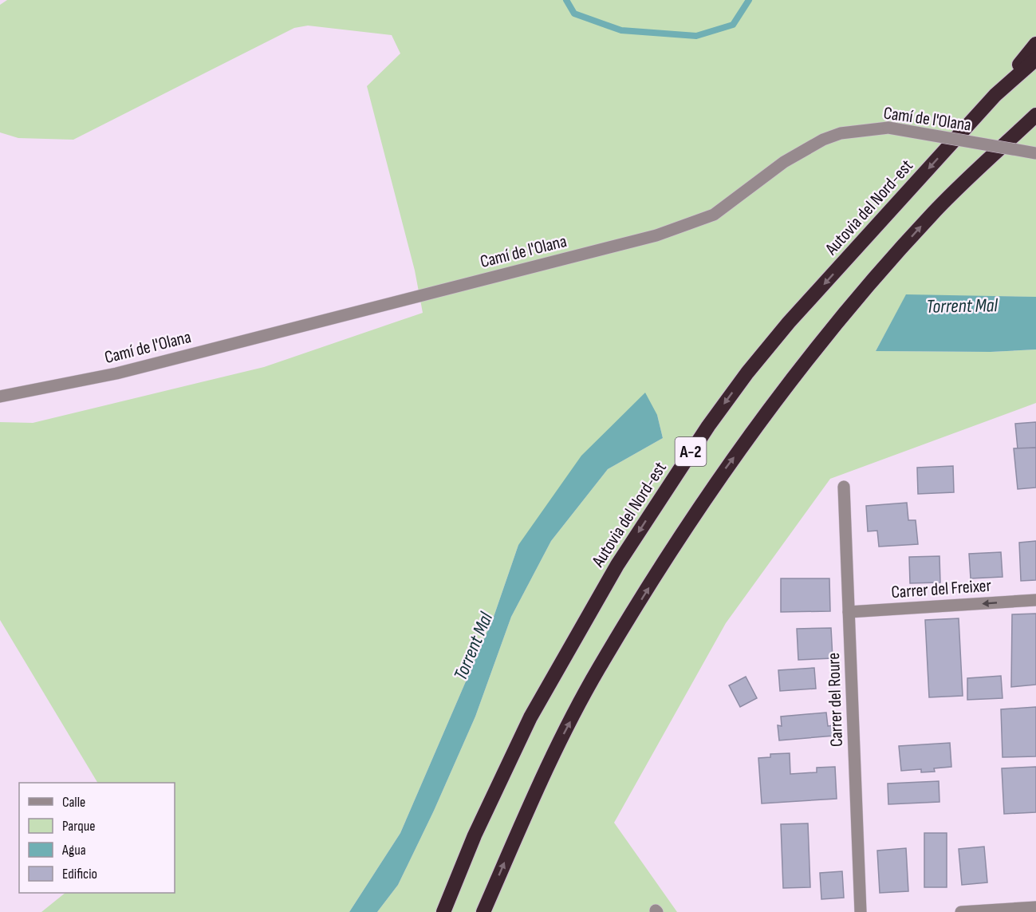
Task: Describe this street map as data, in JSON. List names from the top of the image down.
{
  "streets": {
    "highway": ["Autovia del Nord-est", "A-2"],
    "street": ["Camí de l'Olana", "Carrer del Freixer", "Carrer del Roure"]
  },
  "crossings": [
    ["Carrer del Freixer", "Carrer del Roure"]
  ],
  "one_way": ["Carrer del Freixer"],
  "water": ["Torrent Mal"],
  "legend": [
    "Calle",
    "Parque",
    "Agua",
    "Edificio"
  ]
}
